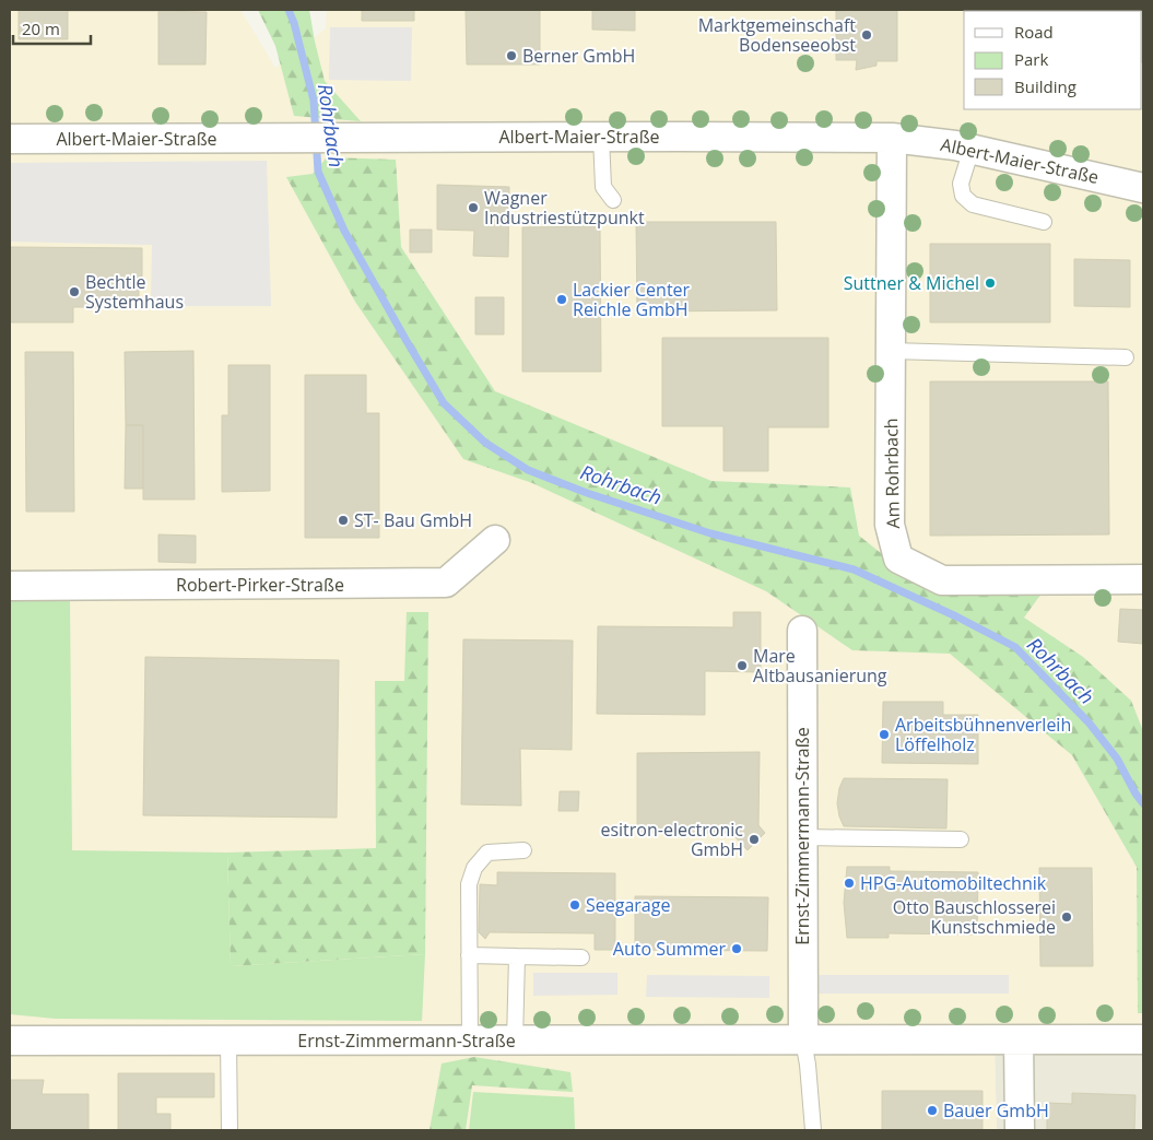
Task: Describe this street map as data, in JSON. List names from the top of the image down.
{
  "streets": {
    "street": [
      "Albert-Maier-Straße",
      "Am Rohrbach",
      "Robert-Pirker-Straße",
      "Ernst-Zimmermann-Straße"
    ]
  },
  "crossings": [
    ["Albert-Maier-Straße", "Am Rohrbach"]
  ],
  "water": ["Rohrbach"],
  "places": [
    "Marktgemeinschaft Bodenseeobst",
    "Berner GmbH",
    "Wagner Industriestützpunkt",
    "Suttner & Michel",
    "Bechtle Systemhaus",
    "Lackier Center Reichle GmbH",
    "ST- Bau GmbH",
    "Mare Altbausanierung",
    "Arbeitsbühnenverleih Löffelholz",
    "esitron-electronic GmbH",
    "HPG-Automobiltechnik",
    "Seegarage",
    "Otto Bauschlosserei Kunstschmiede",
    "Auto Summer",
    "Bauer GmbH"
  ],
  "legend": ["Road", "Park", "Building"],
  "scale_bar": "20 m"
}
